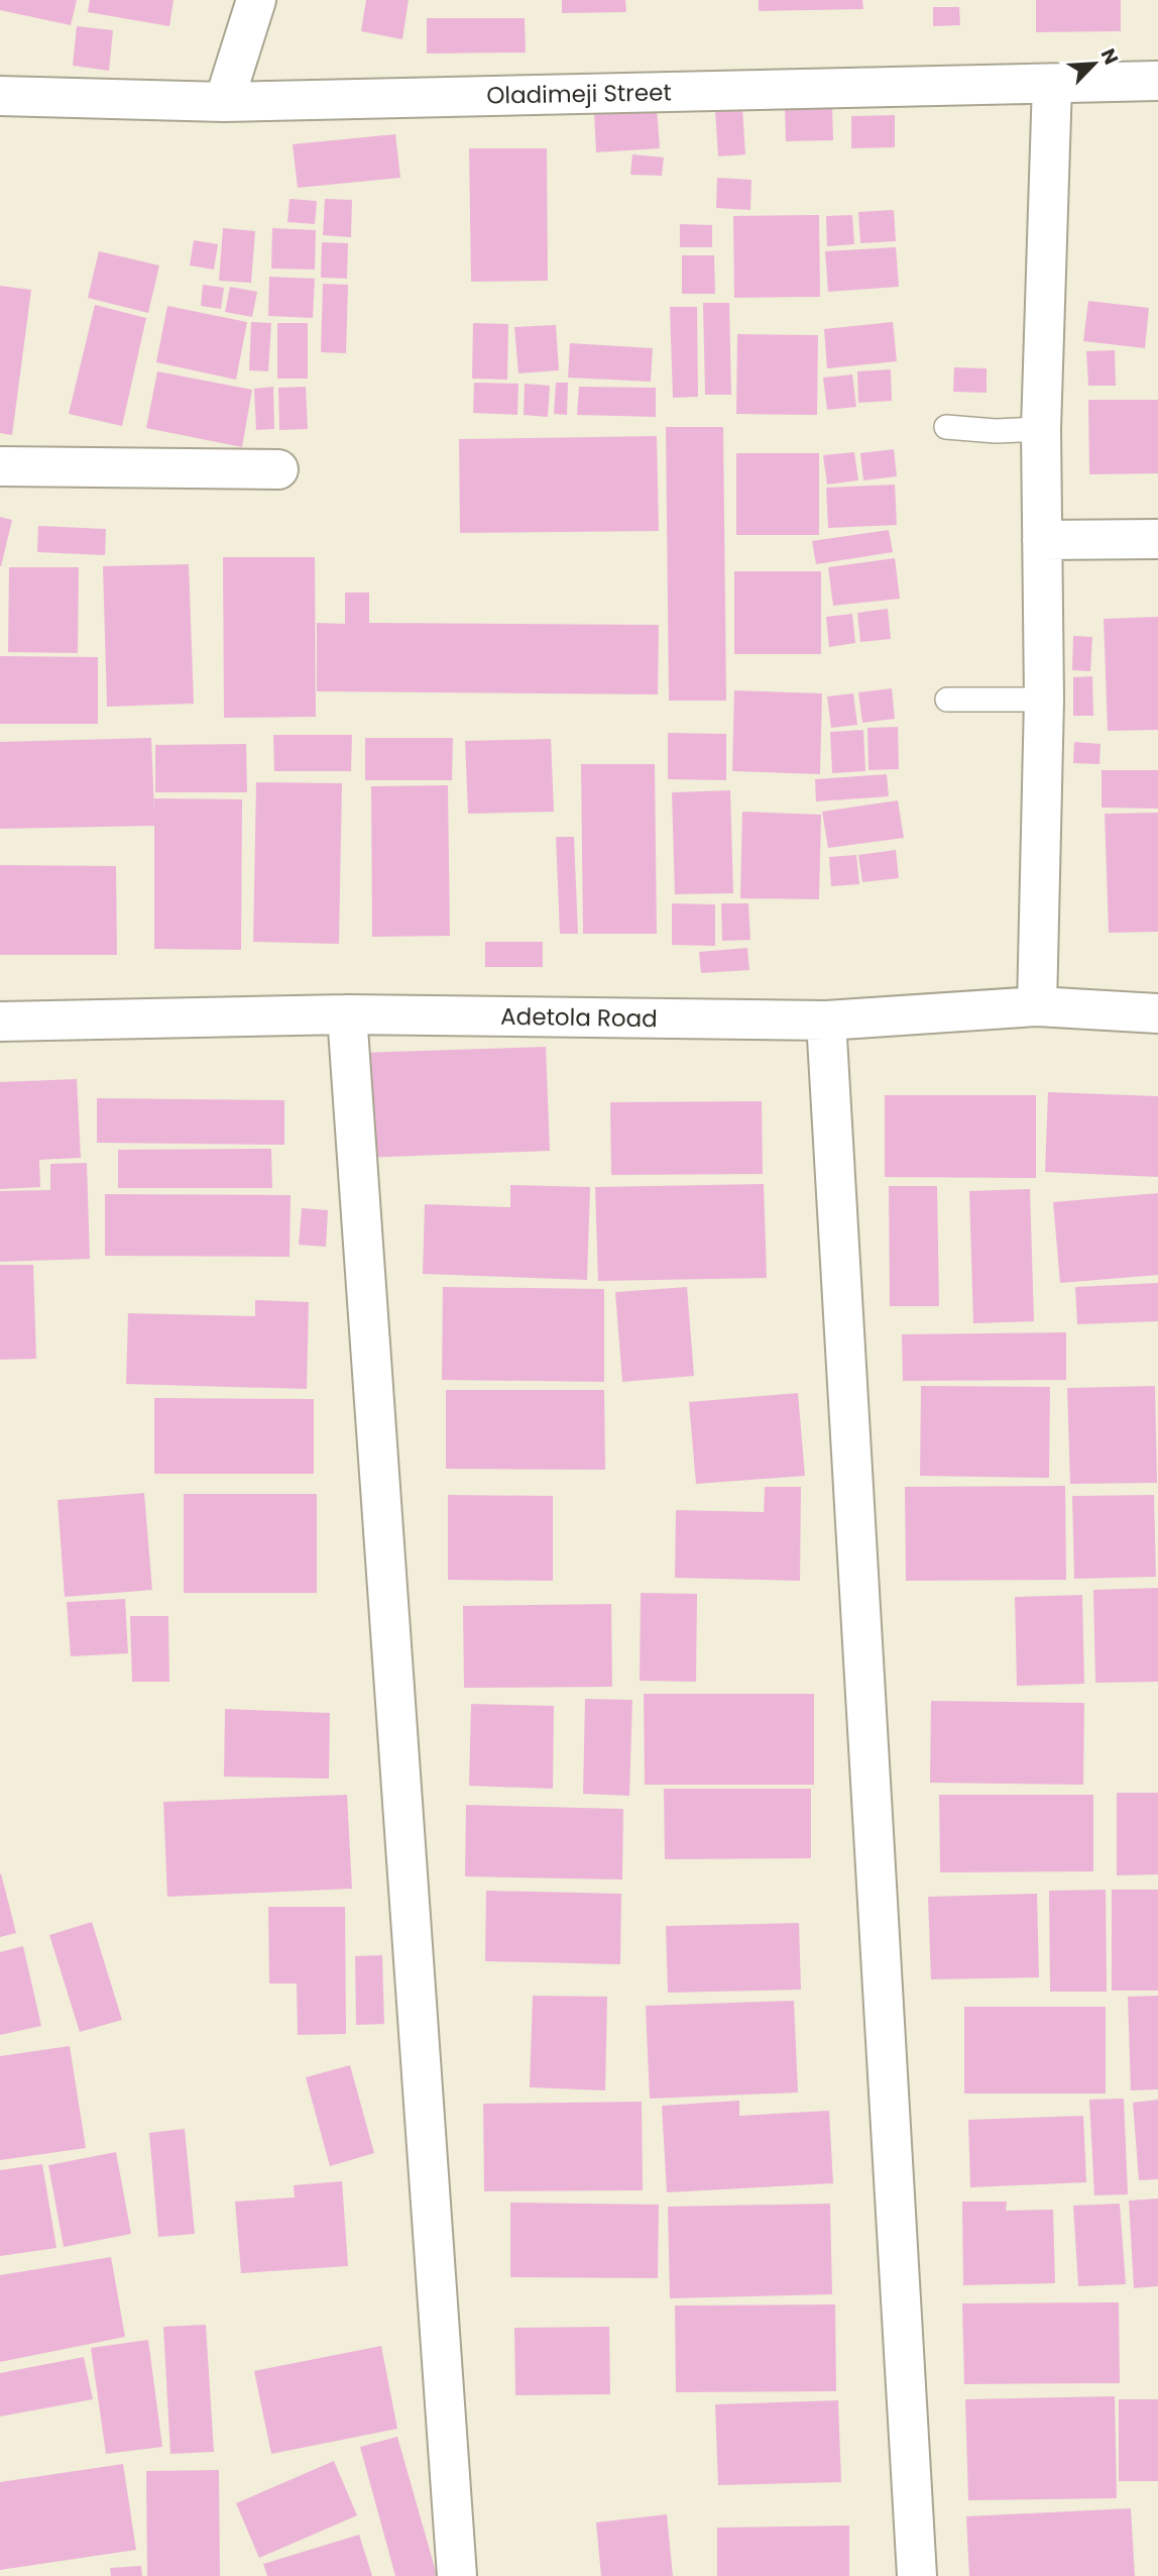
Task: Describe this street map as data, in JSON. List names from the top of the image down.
{
  "streets": {
    "street": ["Oladimeji Street", "Adetola Road"]
  },
  "north": "top right"
}
